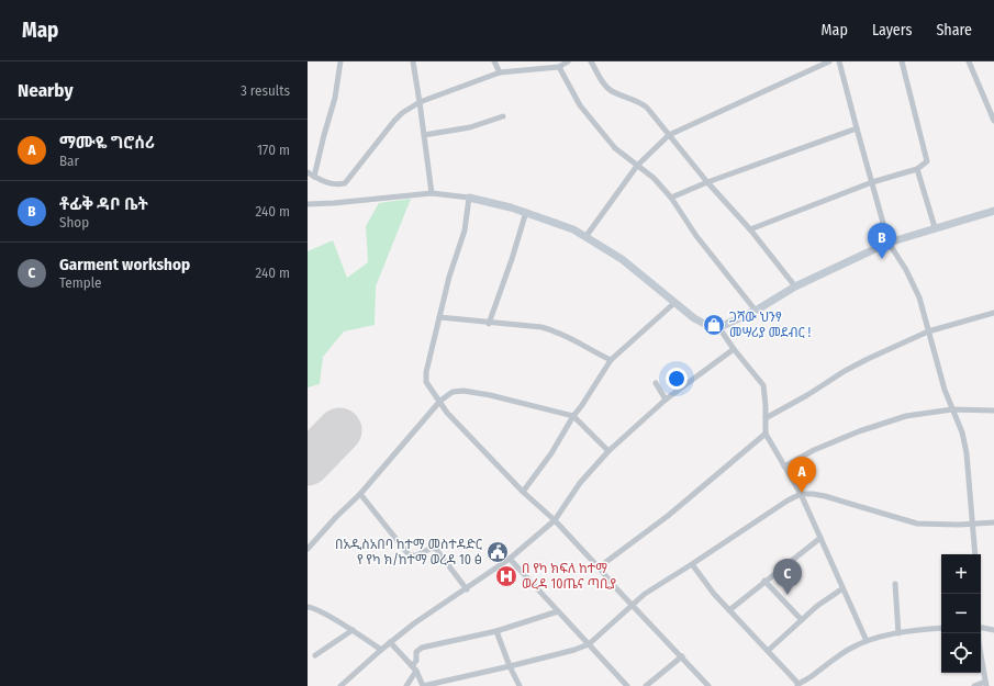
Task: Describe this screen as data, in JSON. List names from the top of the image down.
{
  "places": {
    "shop": ["ጋሻው ህንፃ መሣሪያ መደብር !"],
    "public building": ["በአዲስአበባ ከተማ መስተዳድር የ የካ ክ/ከተማ ወረዳ 10 ፅ"],
    "hospital": ["በ የካ ክፍለ ከተማ ወረዳ 10ጤና ጣቢያ"]
  },
  "page": {
    "header": "Map",
    "nav": ["Map", "Layers", "Share"],
    "heading": ["Nearby", "3 results"],
    "list": [
      {
        "mark": "A",
        "name": "ማሙዬ ግሮሰሪ",
        "note": "Bar",
        "value": "170 m"
      },
      {
        "mark": "B",
        "name": "ቶፊቅ ዳቦ ቤት",
        "note": "Shop",
        "value": "240 m"
      },
      {
        "mark": "C",
        "name": "Garment workshop",
        "note": "Temple",
        "value": "240 m"
      }
    ],
    "pins": ["B", "A", "C"],
    "map_buttons": ["+", "−"]
  }
}
